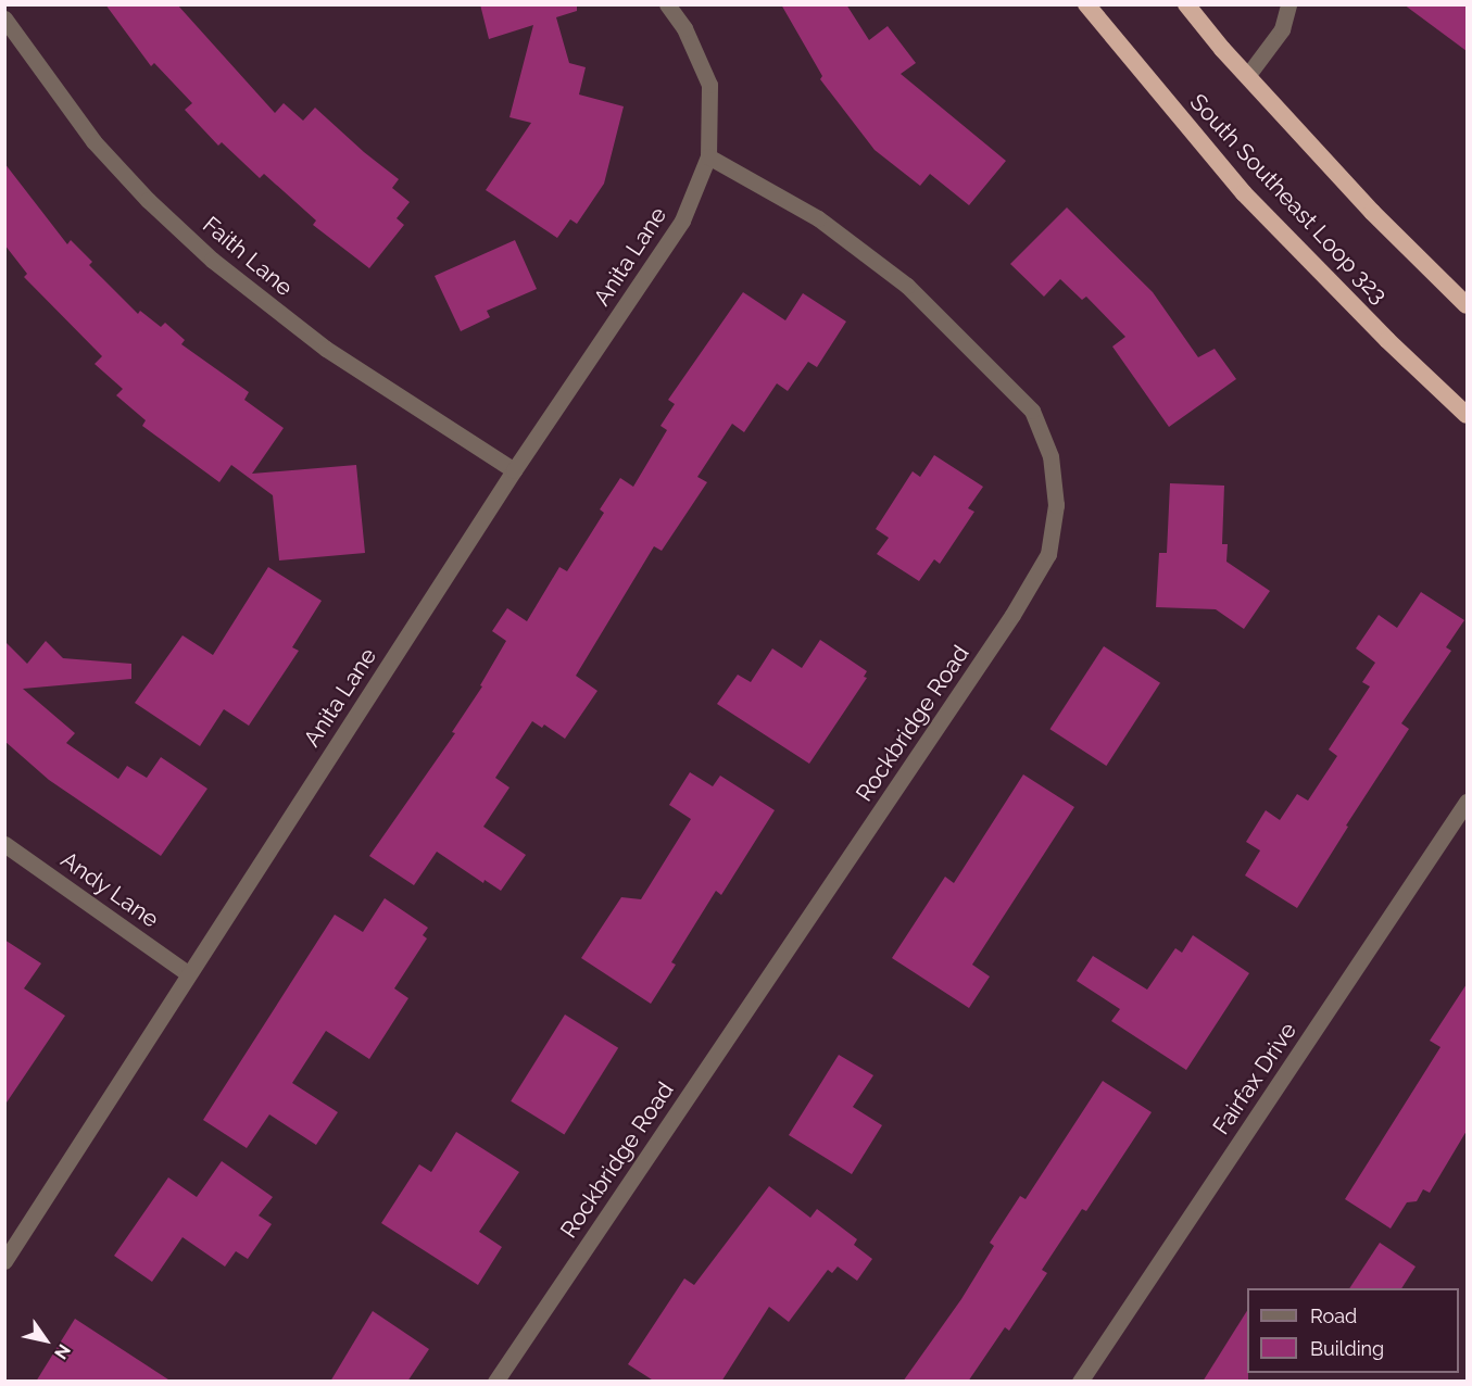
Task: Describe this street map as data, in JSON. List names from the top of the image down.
{
  "streets": {
    "highway": ["South Southeast Loop 323"],
    "street": [
      "Faith Lane",
      "Anita Lane",
      "Rockbridge Road",
      "Andy Lane",
      "Fairfax Drive"
    ]
  },
  "crossings": [
    ["Faith Lane", "Anita Lane"],
    ["Anita Lane", "Rockbridge Road"],
    ["Anita Lane", "Andy Lane"]
  ],
  "legend": ["Road", "Building"],
  "north": "bottom right"
}
